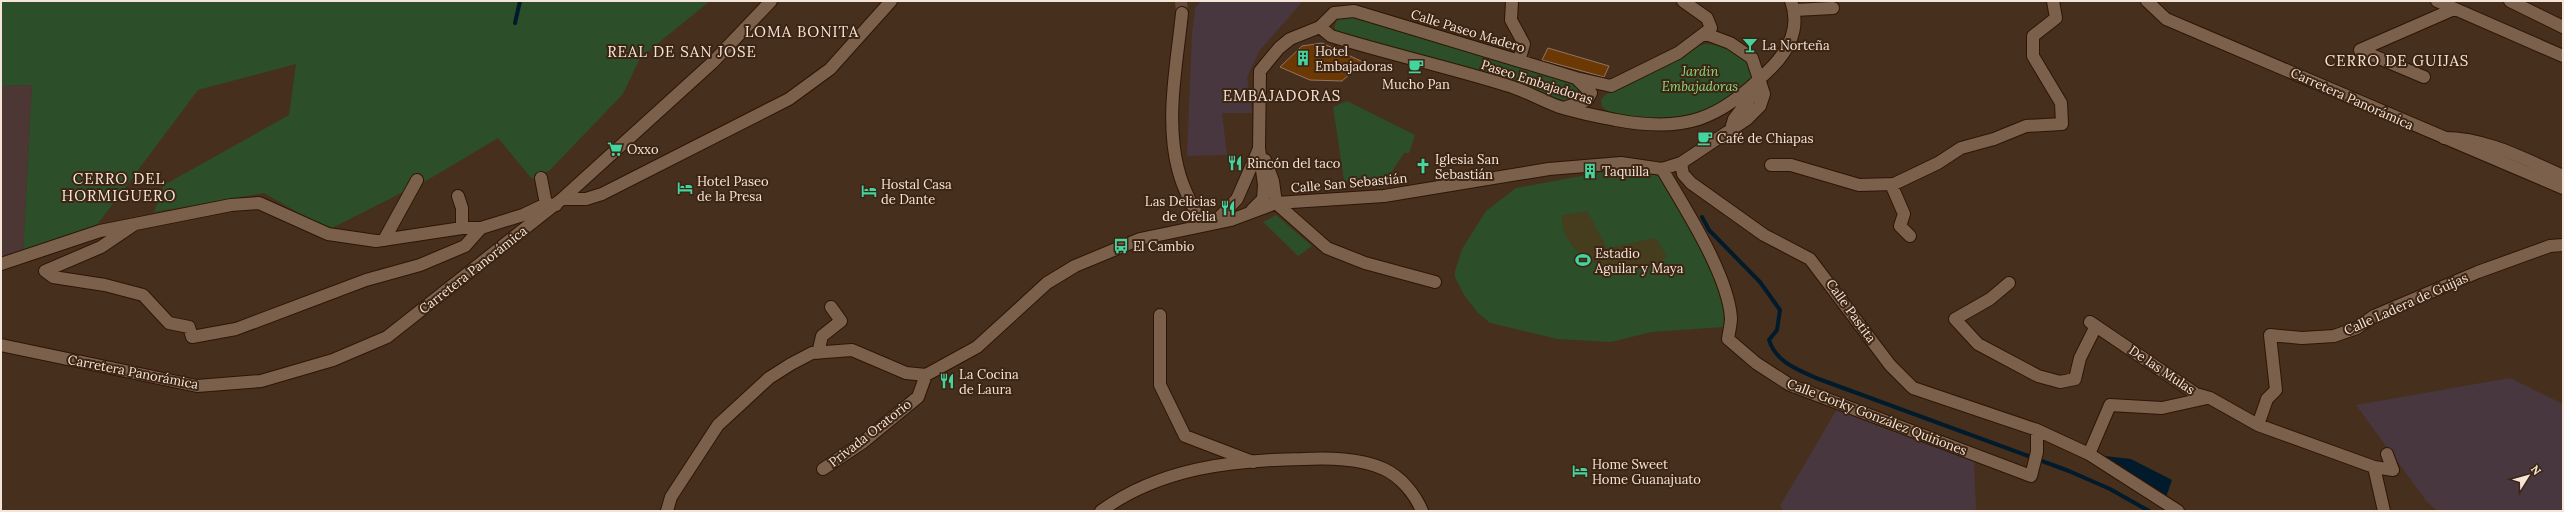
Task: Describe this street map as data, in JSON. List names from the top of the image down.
{
  "streets": {
    "street": [
      "Calle Paseo Madero",
      "Paseo Embajadoras",
      "Carretera Panorámica",
      "Calle San Sebastián",
      "Calle Ladera de Guijas",
      "Calle Pastita",
      "De las Mulas",
      "Calle Gorky González Quiñones",
      "Privada Oratorio"
    ]
  },
  "crossings": [
    ["Calle Paseo Madero", "Paseo Embajadoras"],
    ["Calle San Sebastián", "Calle Gorky González Quiñones"],
    ["Calle Ladera de Guijas", "De las Mulas"],
    ["Calle Pastita", "Calle Gorky González Quiñones"]
  ],
  "districts": [
    "LOMA BONITA",
    "REAL DE SAN JOSE",
    "CERRO DE GUIJAS",
    "EMBAJADORAS",
    "CERRO DEL HORMIGUERO"
  ],
  "parks": ["Jardin Embajadoras"],
  "places": {
    "bar": ["La Norteña"],
    "building": ["Hotel Embajadoras", "Taquilla"],
    "cafe": ["Mucho Pan", "Café de Chiapas"],
    "supermarket": ["Oxxo"],
    "restaurant": ["Rincón del taco", "Las Delicias de Ofelia", "La Cocina de Laura"],
    "church": ["Iglesia San Sebastián"],
    "hotel": ["Hotel Paseo de la Presa", "Hostal Casa de Dante", "Home Sweet Home Guanajuato"],
    "bus stop": ["El Cambio"],
    "sports": ["Estadio Aguilar y Maya"]
  },
  "north": "top right"
}
